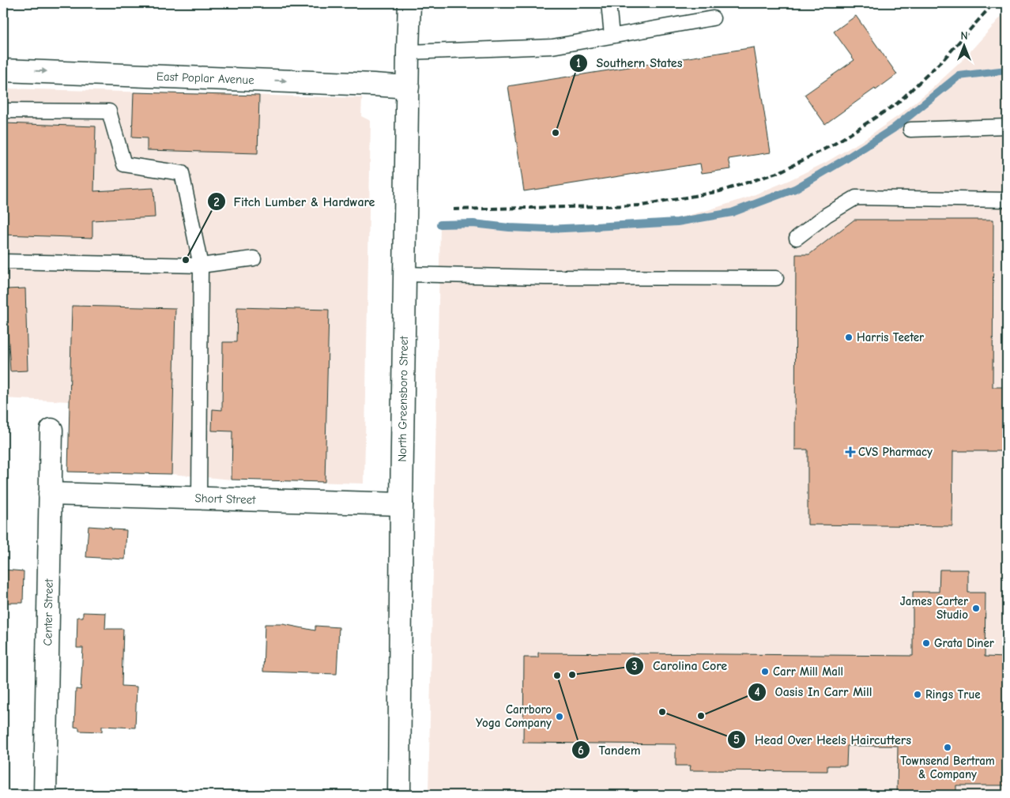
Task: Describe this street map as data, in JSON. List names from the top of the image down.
{
  "streets": {
    "street": [
      "East Poplar Avenue",
      "North Greensboro Street",
      "Short Street",
      "Center Street"
    ]
  },
  "crossings": [
    ["East Poplar Avenue", "North Greensboro Street"],
    ["North Greensboro Street", "Short Street"],
    ["Short Street", "Center Street"]
  ],
  "one_way": ["East Poplar Avenue"],
  "places": {
    "other": [
      "Southern States",
      "Fitch Lumber & Hardware",
      "Harris Teeter",
      "James Carter Studio",
      "Grata Diner",
      "Carr Mill Mall",
      "Carolina Core",
      "Tandem",
      "Rings True",
      "Head Over Heels Haircutters",
      "Oasis In Carr Mill",
      "Carrboro Yoga Company",
      "Townsend Bertram & Company"
    ],
    "health": ["CVS Pharmacy"]
  },
  "north": "top"
}
